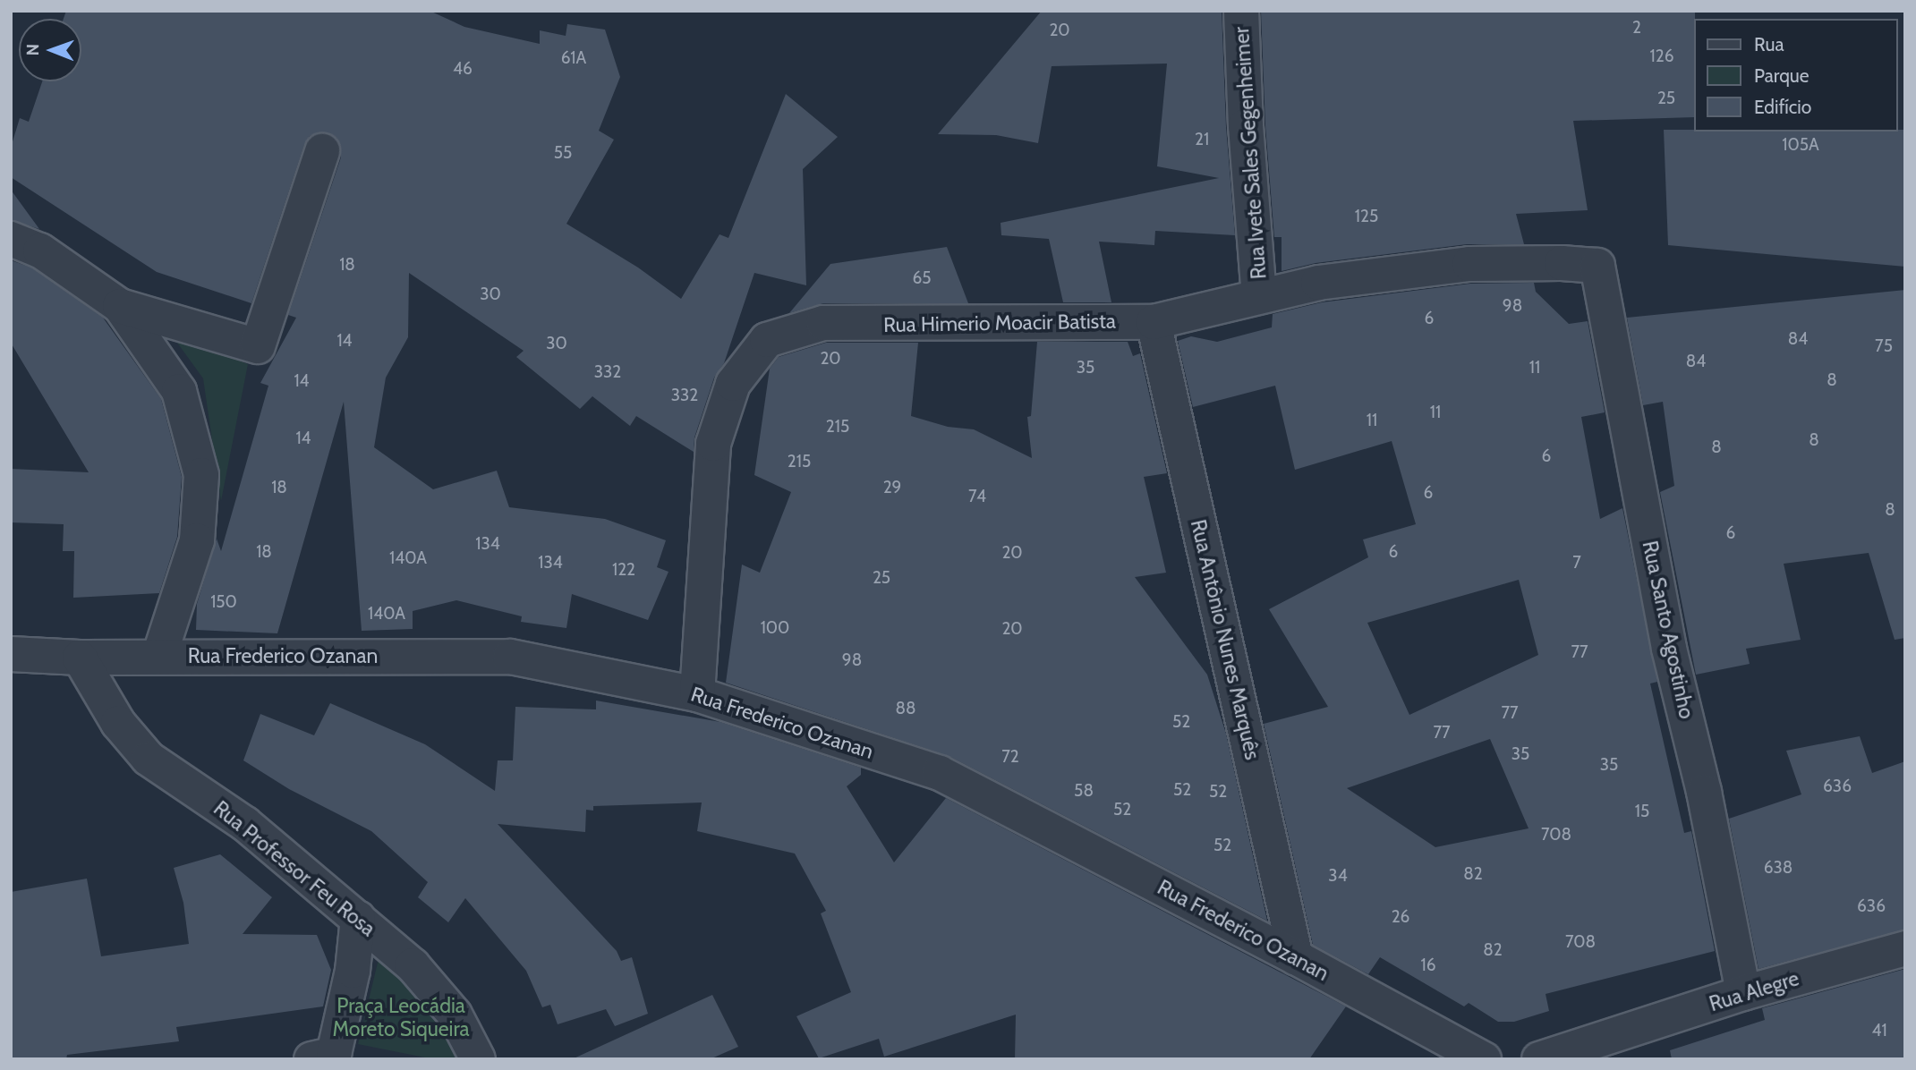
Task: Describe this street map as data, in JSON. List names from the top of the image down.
{
  "streets": {
    "street": [
      "Rua Ivete Sales Gegenheimer",
      "Rua Himerio Moacir Batista",
      "Rua Santo Agostinho",
      "Rua Antônio Nunes Marquês",
      "Rua Frederico Ozanan",
      "Rua Professor Feu Rosa",
      "Rua Alegre"
    ]
  },
  "crossings": [
    ["Rua Ivete Sales Gegenheimer", "Rua Himerio Moacir Batista"],
    ["Rua Himerio Moacir Batista", "Rua Santo Agostinho"],
    ["Rua Himerio Moacir Batista", "Rua Antônio Nunes Marquês"],
    ["Rua Himerio Moacir Batista", "Rua Frederico Ozanan"],
    ["Rua Santo Agostinho", "Rua Alegre"],
    ["Rua Antônio Nunes Marquês", "Rua Frederico Ozanan"],
    ["Rua Frederico Ozanan", "Rua Professor Feu Rosa"]
  ],
  "parks": ["Praça Leocádia Moreto Siqueira"],
  "house_numbers": [
    "2",
    "20",
    "126",
    "61A",
    "46",
    "25",
    "21",
    "105A",
    "55",
    "125",
    "18",
    "65",
    "30",
    "98",
    "6",
    "84",
    "14",
    "30",
    "75",
    "20",
    "84",
    "35",
    "11",
    "332",
    "8",
    "14",
    "332",
    "11",
    "11",
    "215",
    "14",
    "8",
    "8",
    "6",
    "215",
    "18",
    "29",
    "6",
    "74",
    "8",
    "6",
    "134",
    "18",
    "6",
    "20",
    "140A",
    "134",
    "7",
    "122",
    "25",
    "150",
    "140A",
    "100",
    "20",
    "77",
    "98",
    "88",
    "77",
    "52",
    "77",
    "35",
    "72",
    "35",
    "636",
    "52",
    "58",
    "52",
    "52",
    "15",
    "708",
    "52",
    "638",
    "82",
    "34",
    "636",
    "26",
    "708",
    "82",
    "16",
    "41"
  ],
  "legend": ["Rua", "Parque", "Edifício"],
  "north": "left"
}
